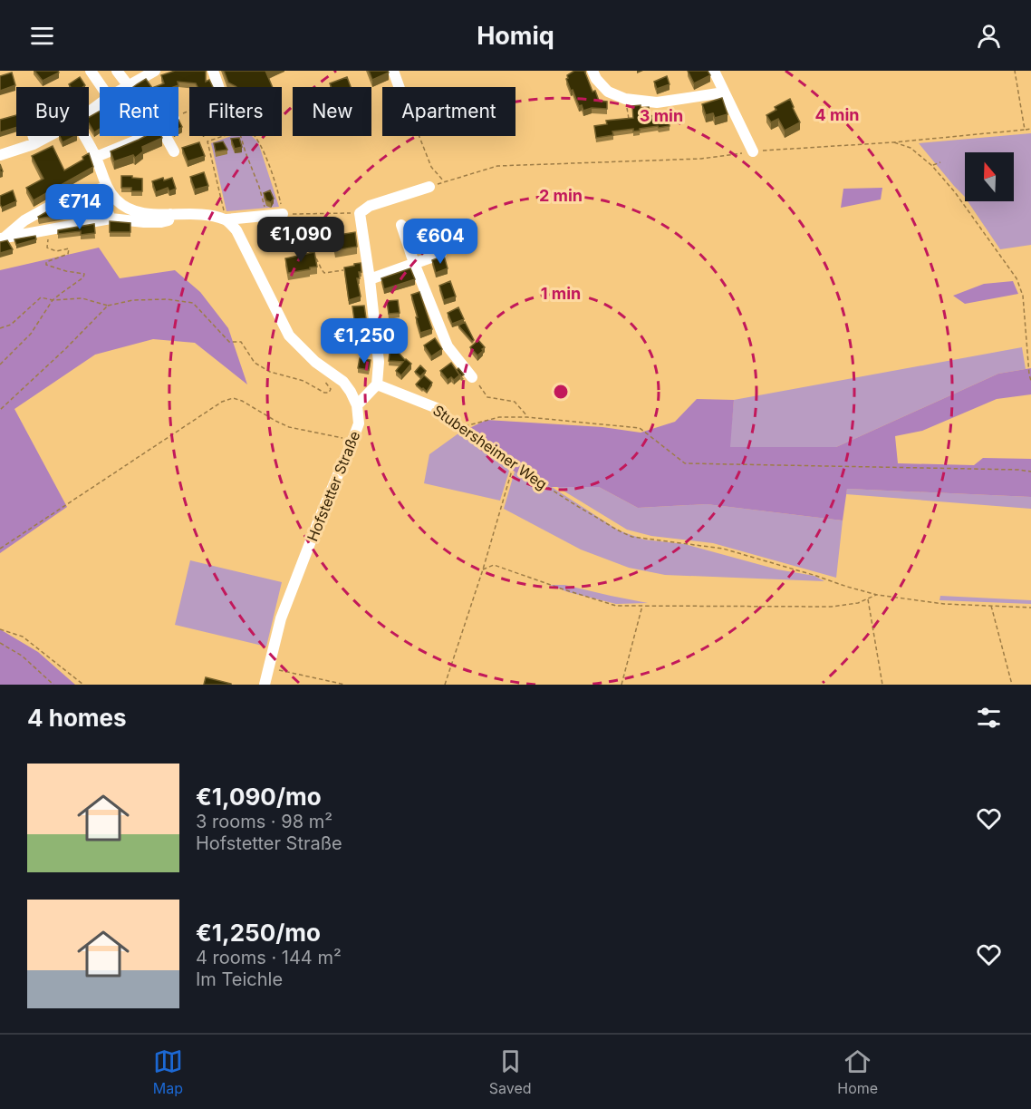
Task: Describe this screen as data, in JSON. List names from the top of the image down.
{
  "streets": {
    "street": ["Stubersheimer Weg", "Hofstetter Straße"]
  },
  "north": "top",
  "page": {
    "header": "Homiq",
    "chip": [
      "Buy",
      "Rent",
      "Filters",
      "New",
      "Apartment"
    ],
    "price": [
      "€714",
      "€1,090",
      "€604",
      "€1,250"
    ],
    "heading": "4 homes",
    "list": [
      {
        "name": "€1,090/mo",
        "note": "3 rooms · 98 m² · Hofstetter Straße"
      },
      {
        "name": "€1,250/mo",
        "note": "4 rooms · 144 m² · Im Teichle"
      }
    ],
    "tabs": ["Map", "Saved", "Home"]
  },
  "rings": [
    "4 min",
    "3 min",
    "2 min",
    "1 min"
  ]
}
